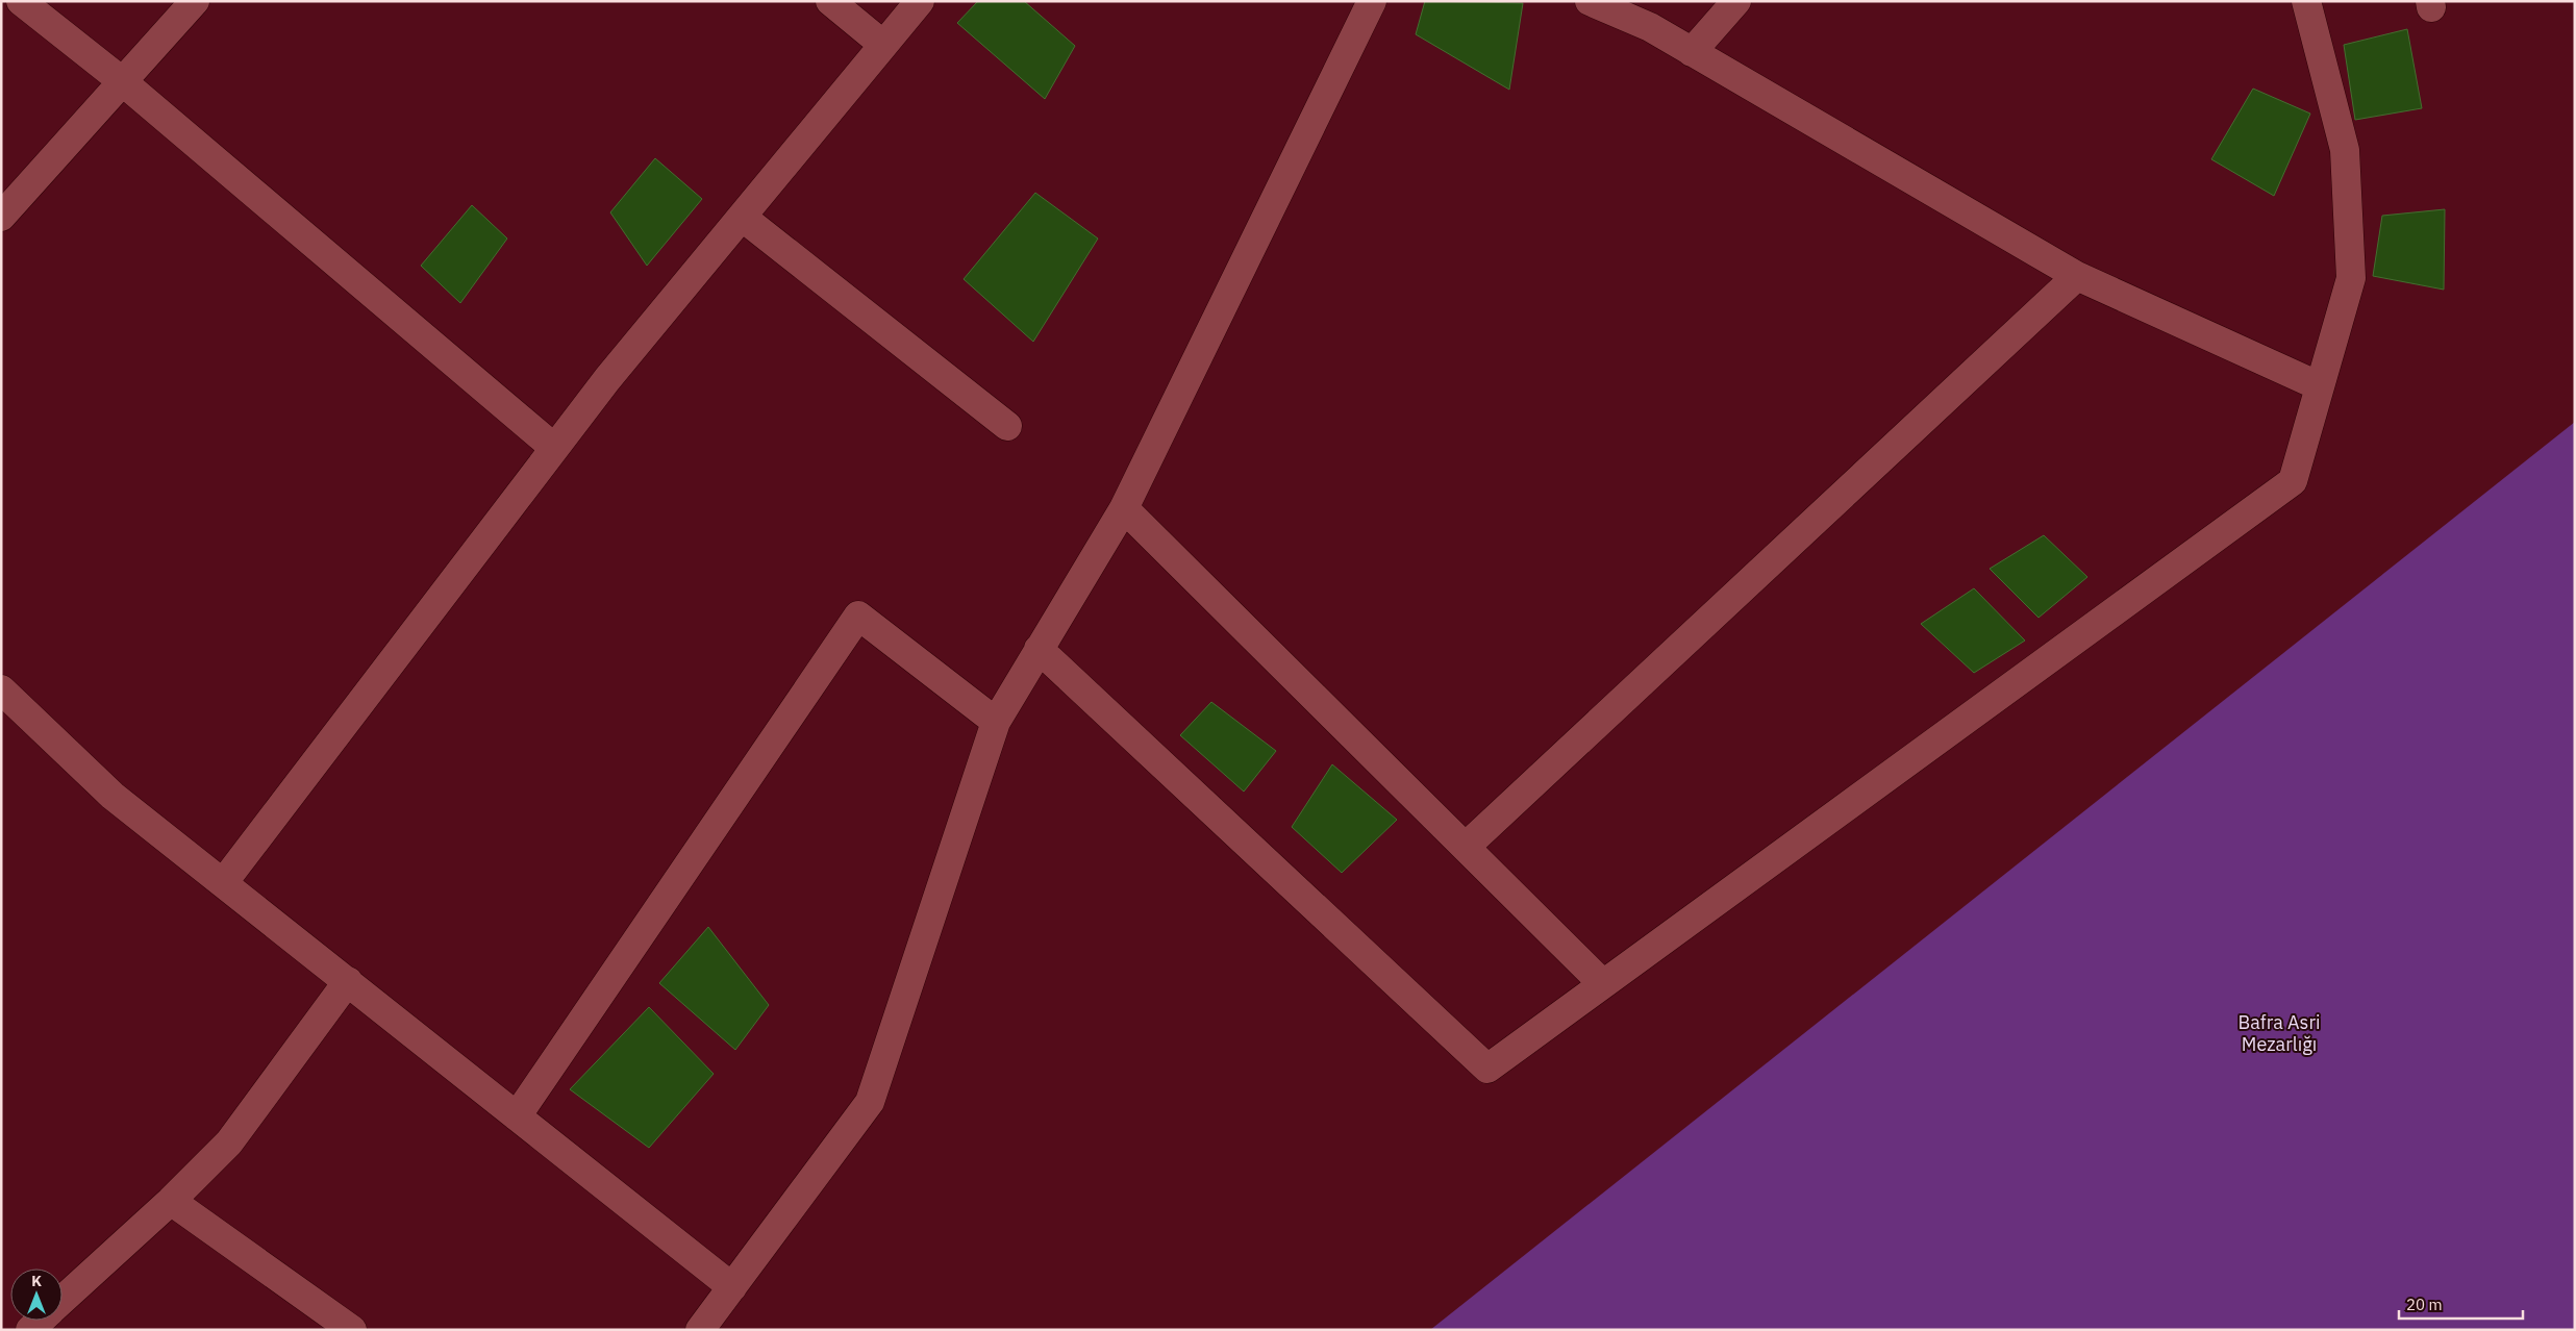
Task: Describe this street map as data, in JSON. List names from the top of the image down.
{
  "parks": ["Bafra Asri Mezarlığı"],
  "scale_bar": "20 m",
  "north": "top"
}
